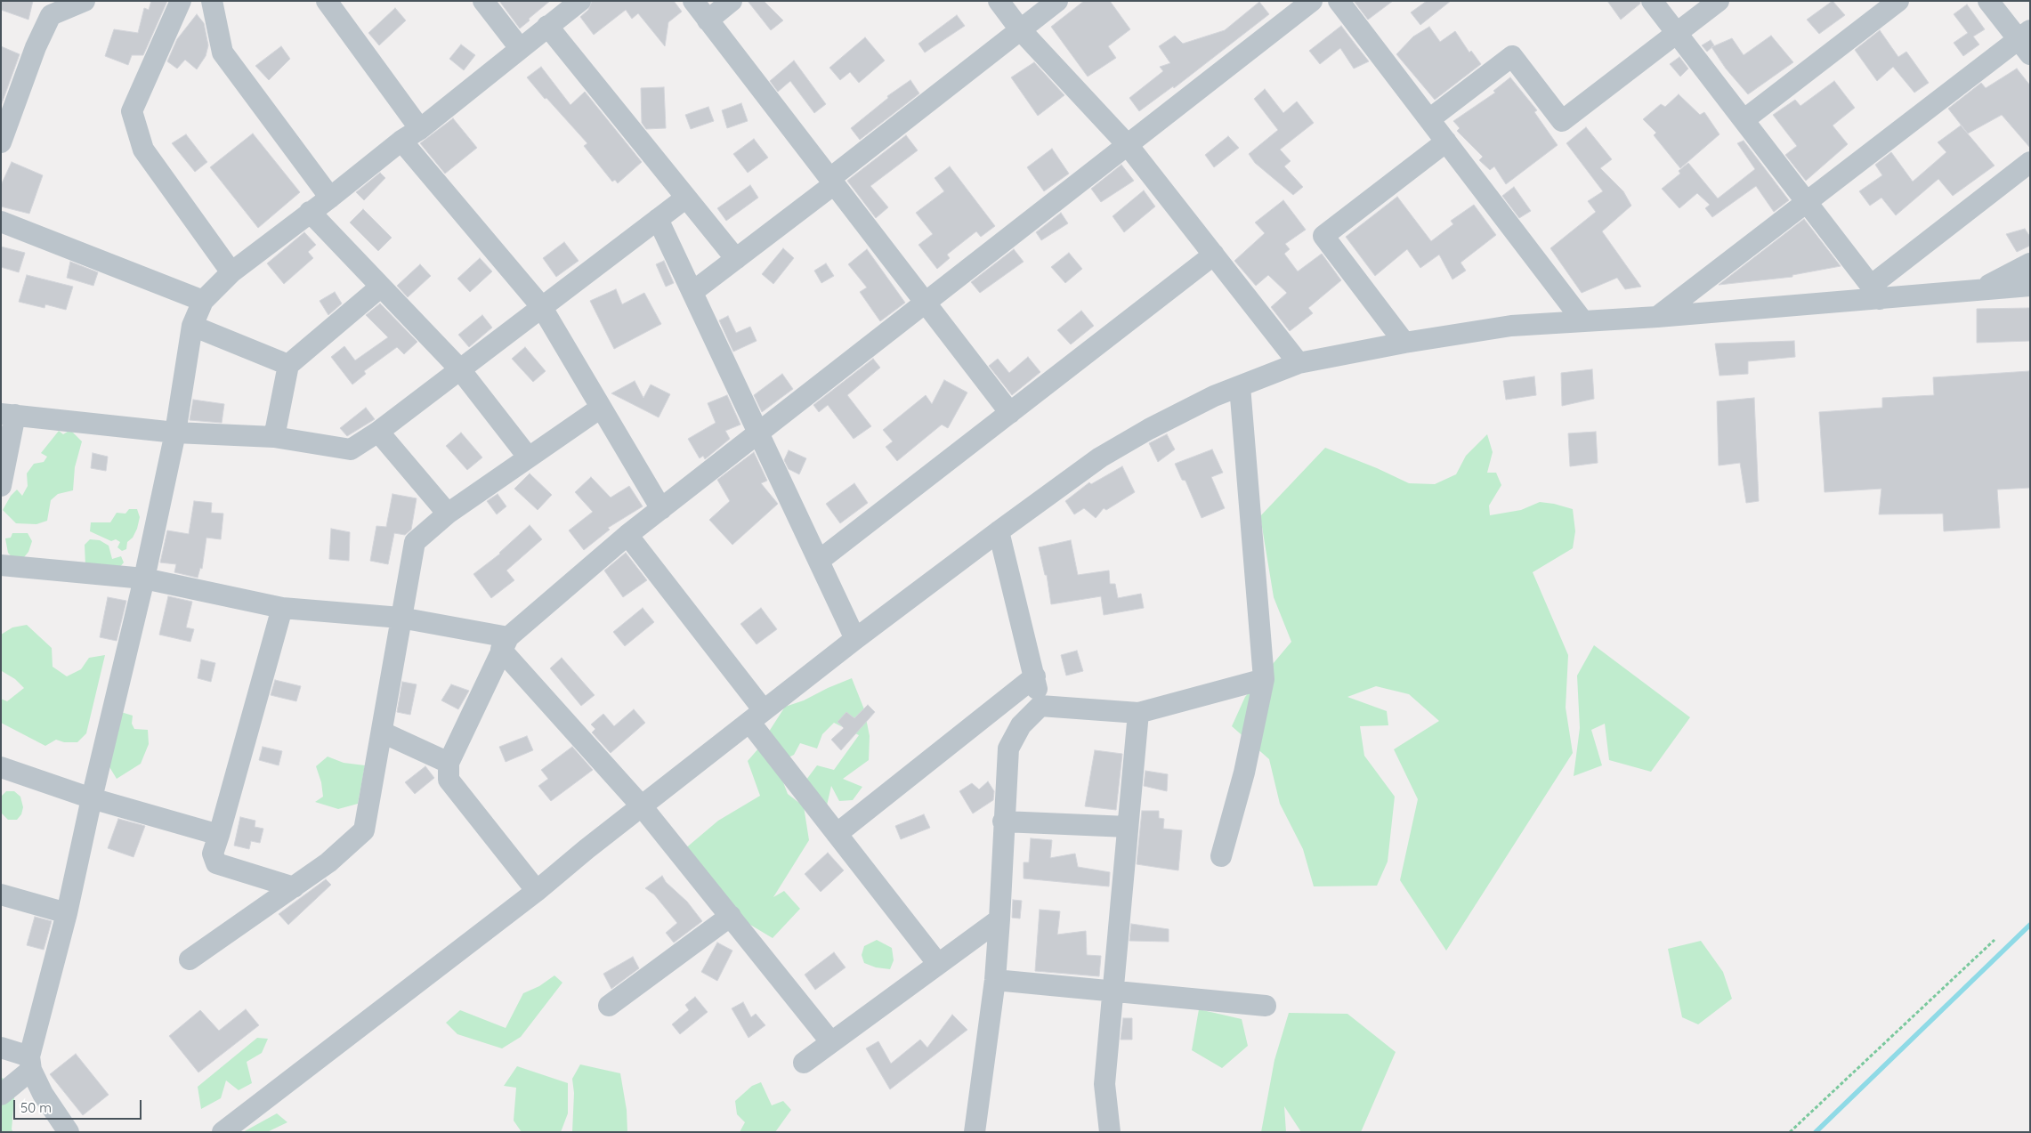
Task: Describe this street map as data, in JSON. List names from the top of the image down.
{
  "scale_bar": "50 m"
}
